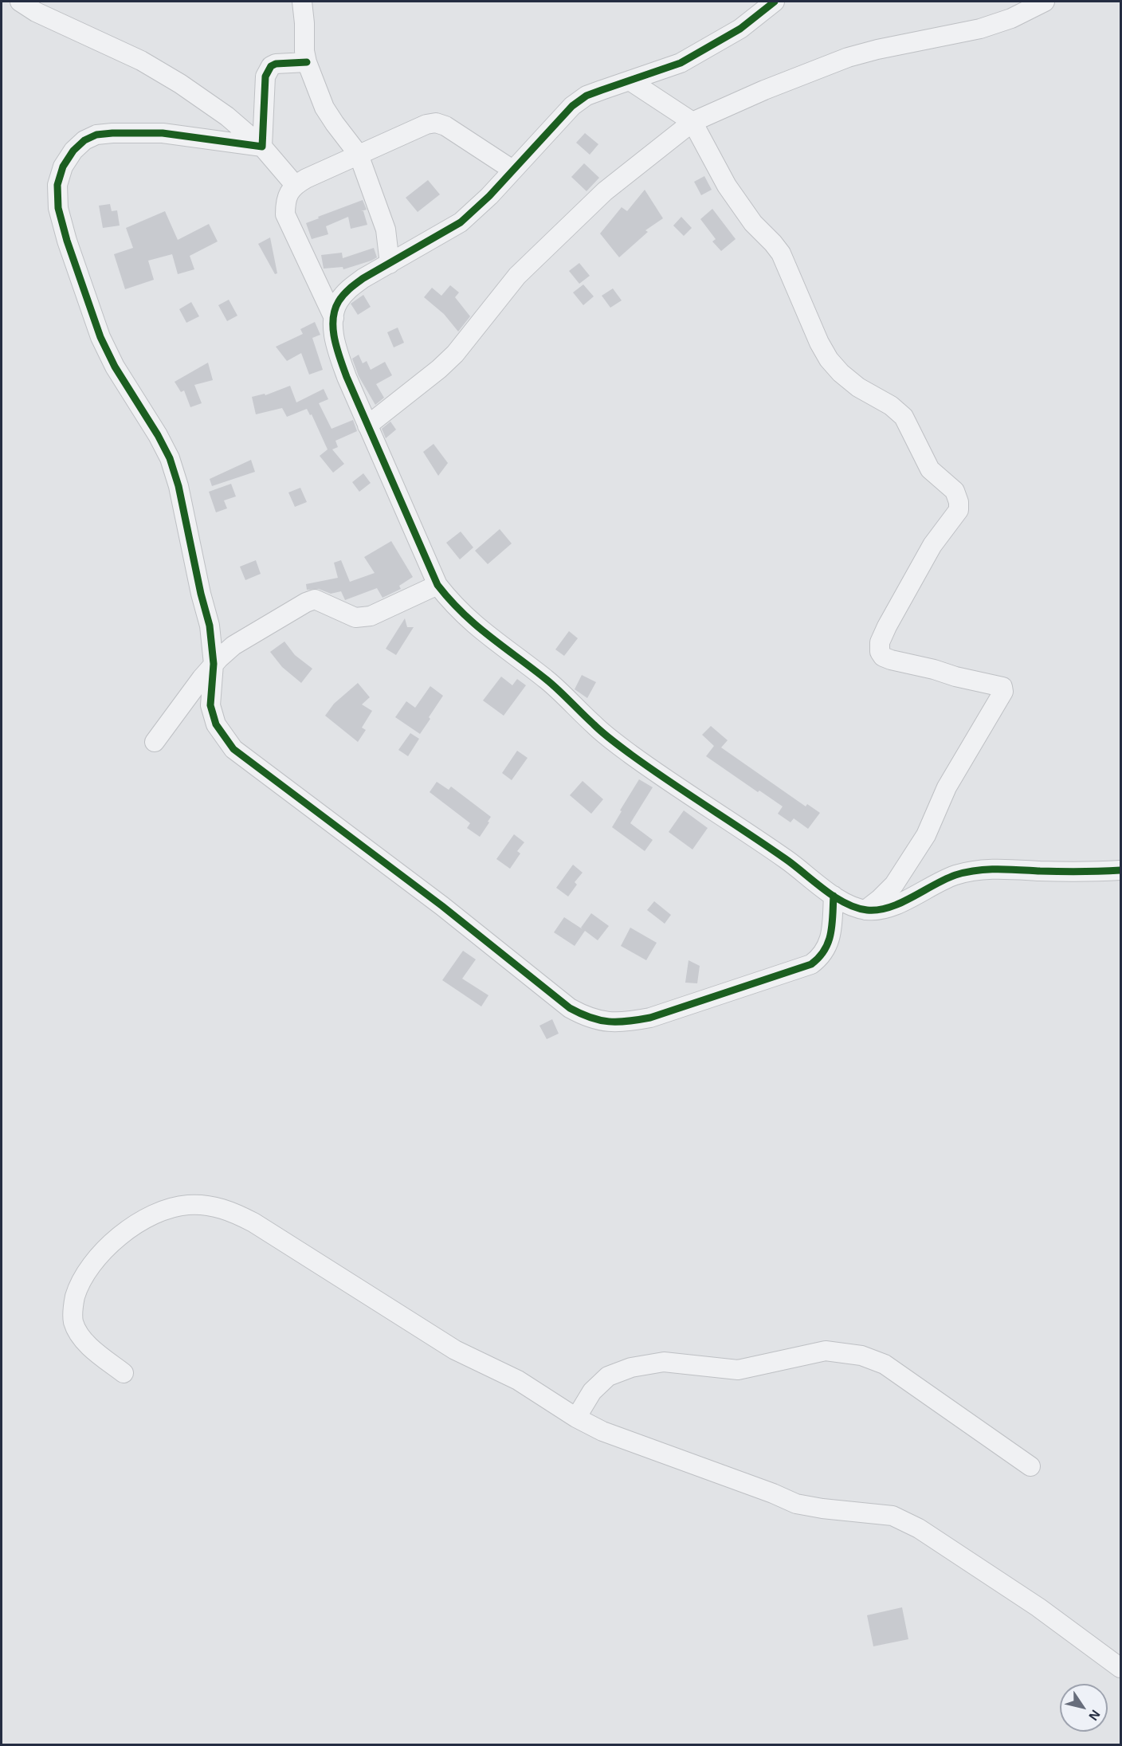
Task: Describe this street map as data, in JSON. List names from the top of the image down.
{
  "north": "bottom right"
}
